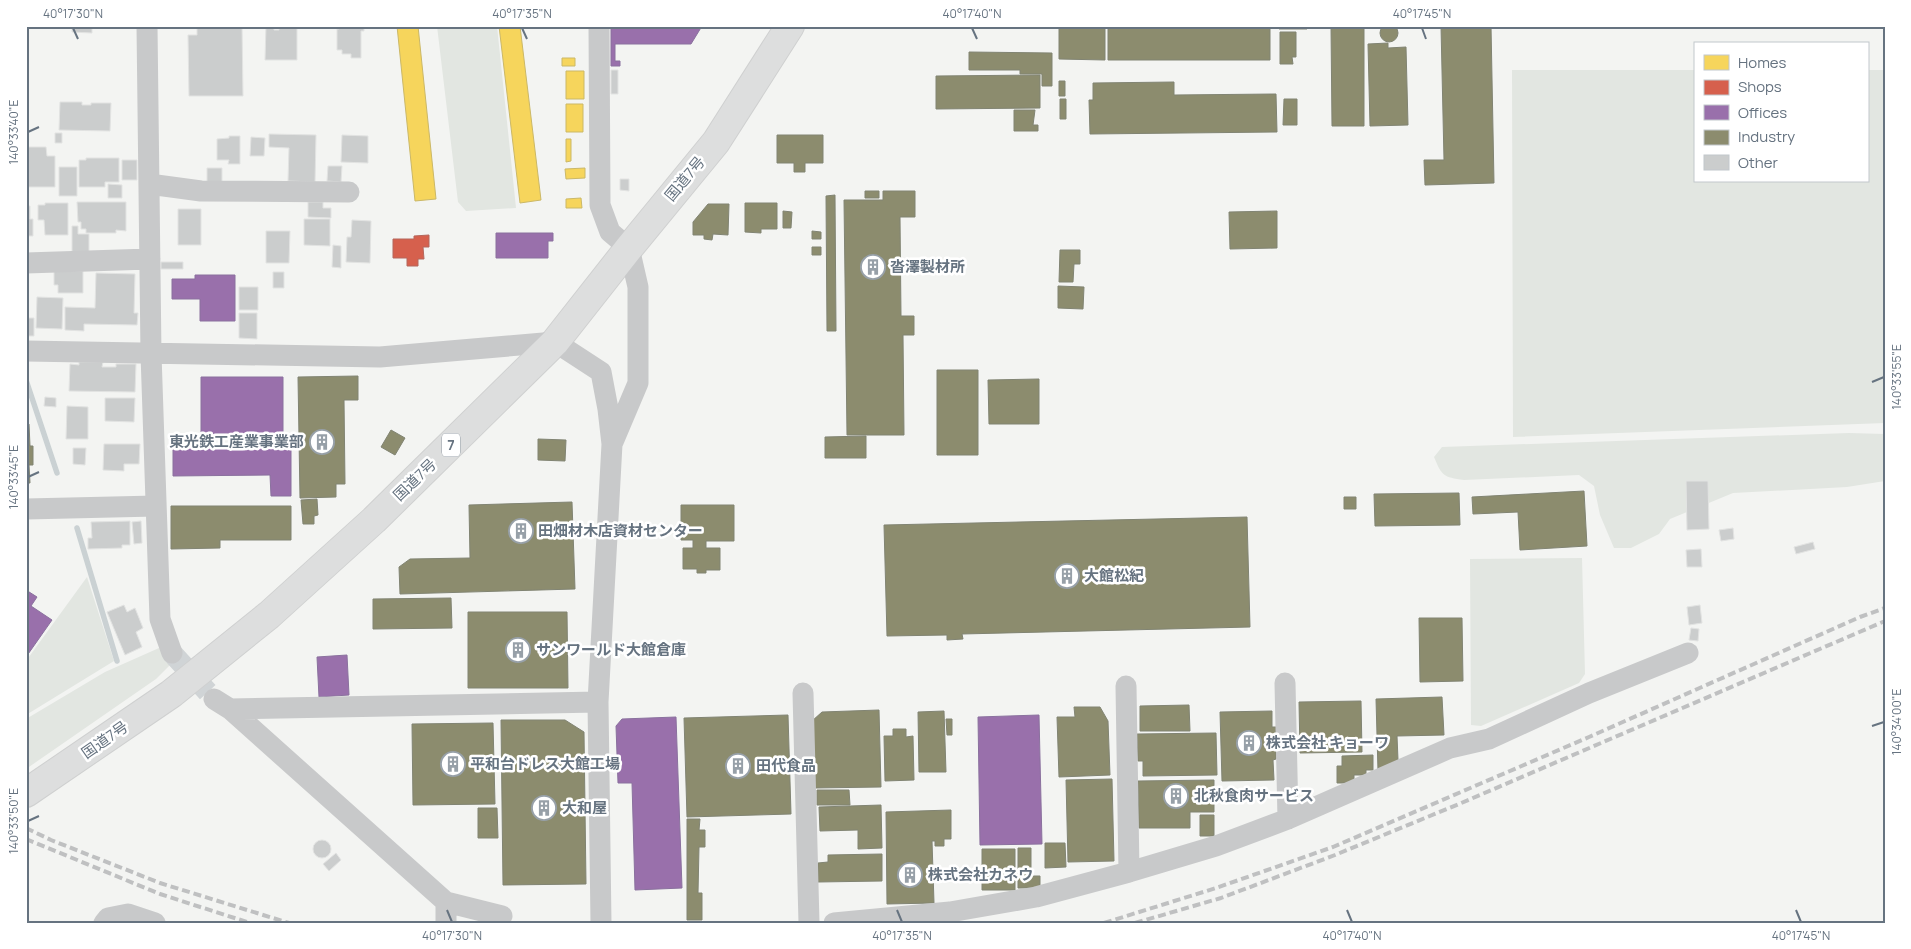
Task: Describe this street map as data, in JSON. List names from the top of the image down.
{
  "streets": {
    "highway": ["国道7号", "7"]
  },
  "places": {
    "building": [
      "沓澤製材所",
      "東光鉄工産業事業部",
      "田畑材木店資材センター",
      "大館松紀",
      "サンワールド大館倉庫",
      "株式会社 キョーワ",
      "平和台ドレス大館工場",
      "田代食品",
      "北秋食肉サービス",
      "大和屋",
      "株式会社カネウ"
    ]
  },
  "legend": [
    "Homes",
    "Shops",
    "Offices",
    "Industry",
    "Other"
  ],
  "coordinates": [
    "40°17'30\"N",
    "40°17'35\"N",
    "40°17'40\"N",
    "40°17'45\"N",
    "140°33'40\"E",
    "140°33'55\"E",
    "140°33'45\"E",
    "140°34'00\"E",
    "140°33'50\"E"
  ]
}
